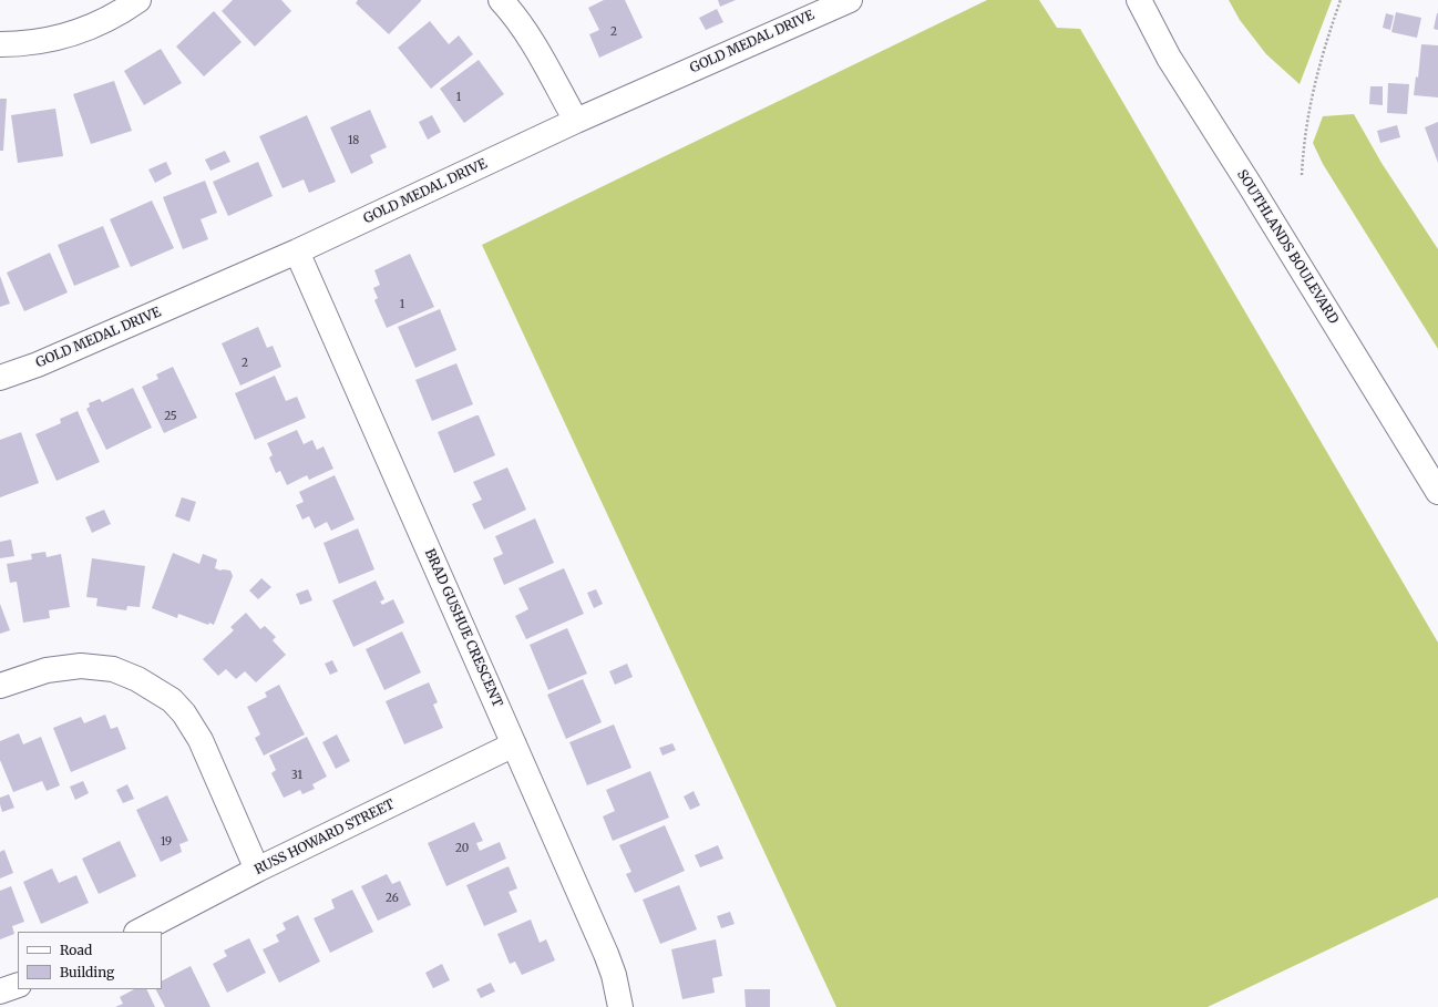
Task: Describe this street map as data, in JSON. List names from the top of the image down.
{
  "streets": {
    "street": [
      "GOLD MEDAL DRIVE",
      "SOUTHLANDS BOULEVARD",
      "BRAD GUSHUE CRESCENT",
      "RUSS HOWARD STREET"
    ]
  },
  "crossings": [
    ["GOLD MEDAL DRIVE", "BRAD GUSHUE CRESCENT"],
    ["BRAD GUSHUE CRESCENT", "RUSS HOWARD STREET"]
  ],
  "house_numbers": [
    "2",
    "1",
    "18",
    "1",
    "2",
    "25",
    "31",
    "19",
    "20",
    "26"
  ],
  "legend": ["Road", "Building"]
}
